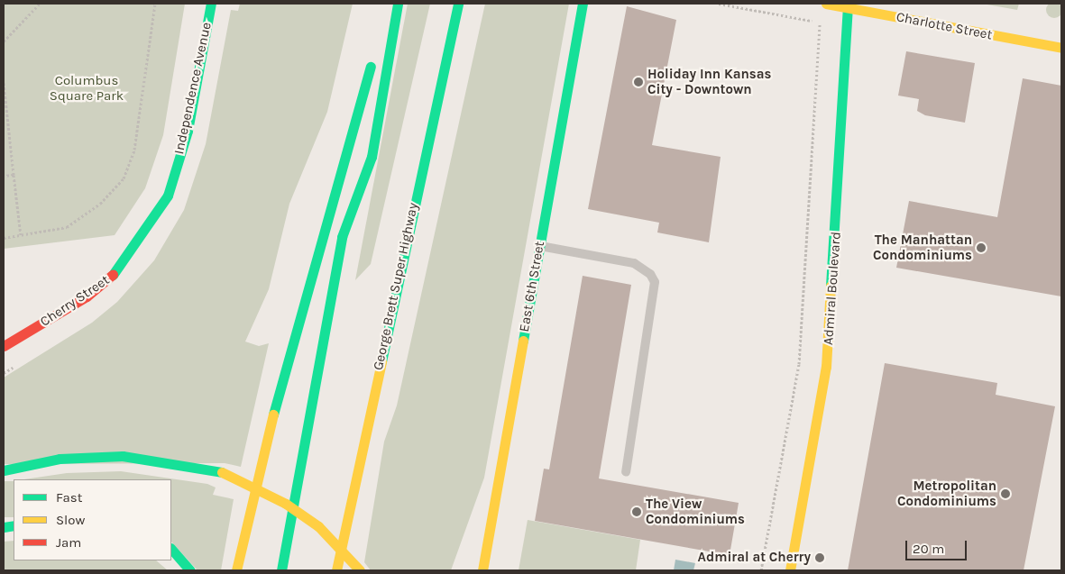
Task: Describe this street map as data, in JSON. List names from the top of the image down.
{
  "streets": {
    "main road": [
      "Charlotte Street",
      "Independence Avenue",
      "George Brett Super Highway",
      "East 6th Street",
      "Admiral Boulevard",
      "Cherry Street"
    ]
  },
  "crossings": [
    ["Charlotte Street", "Admiral Boulevard"],
    ["Independence Avenue", "Cherry Street"]
  ],
  "parks": ["Columbus Square Park"],
  "places": [
    "Holiday Inn Kansas City - Downtown",
    "The Manhattan Condominiums",
    "Metropolitan Condominiums",
    "The View Condominiums",
    "Admiral at Cherry"
  ],
  "legend": ["Fast", "Slow", "Jam"],
  "scale_bar": "20 m"
}
